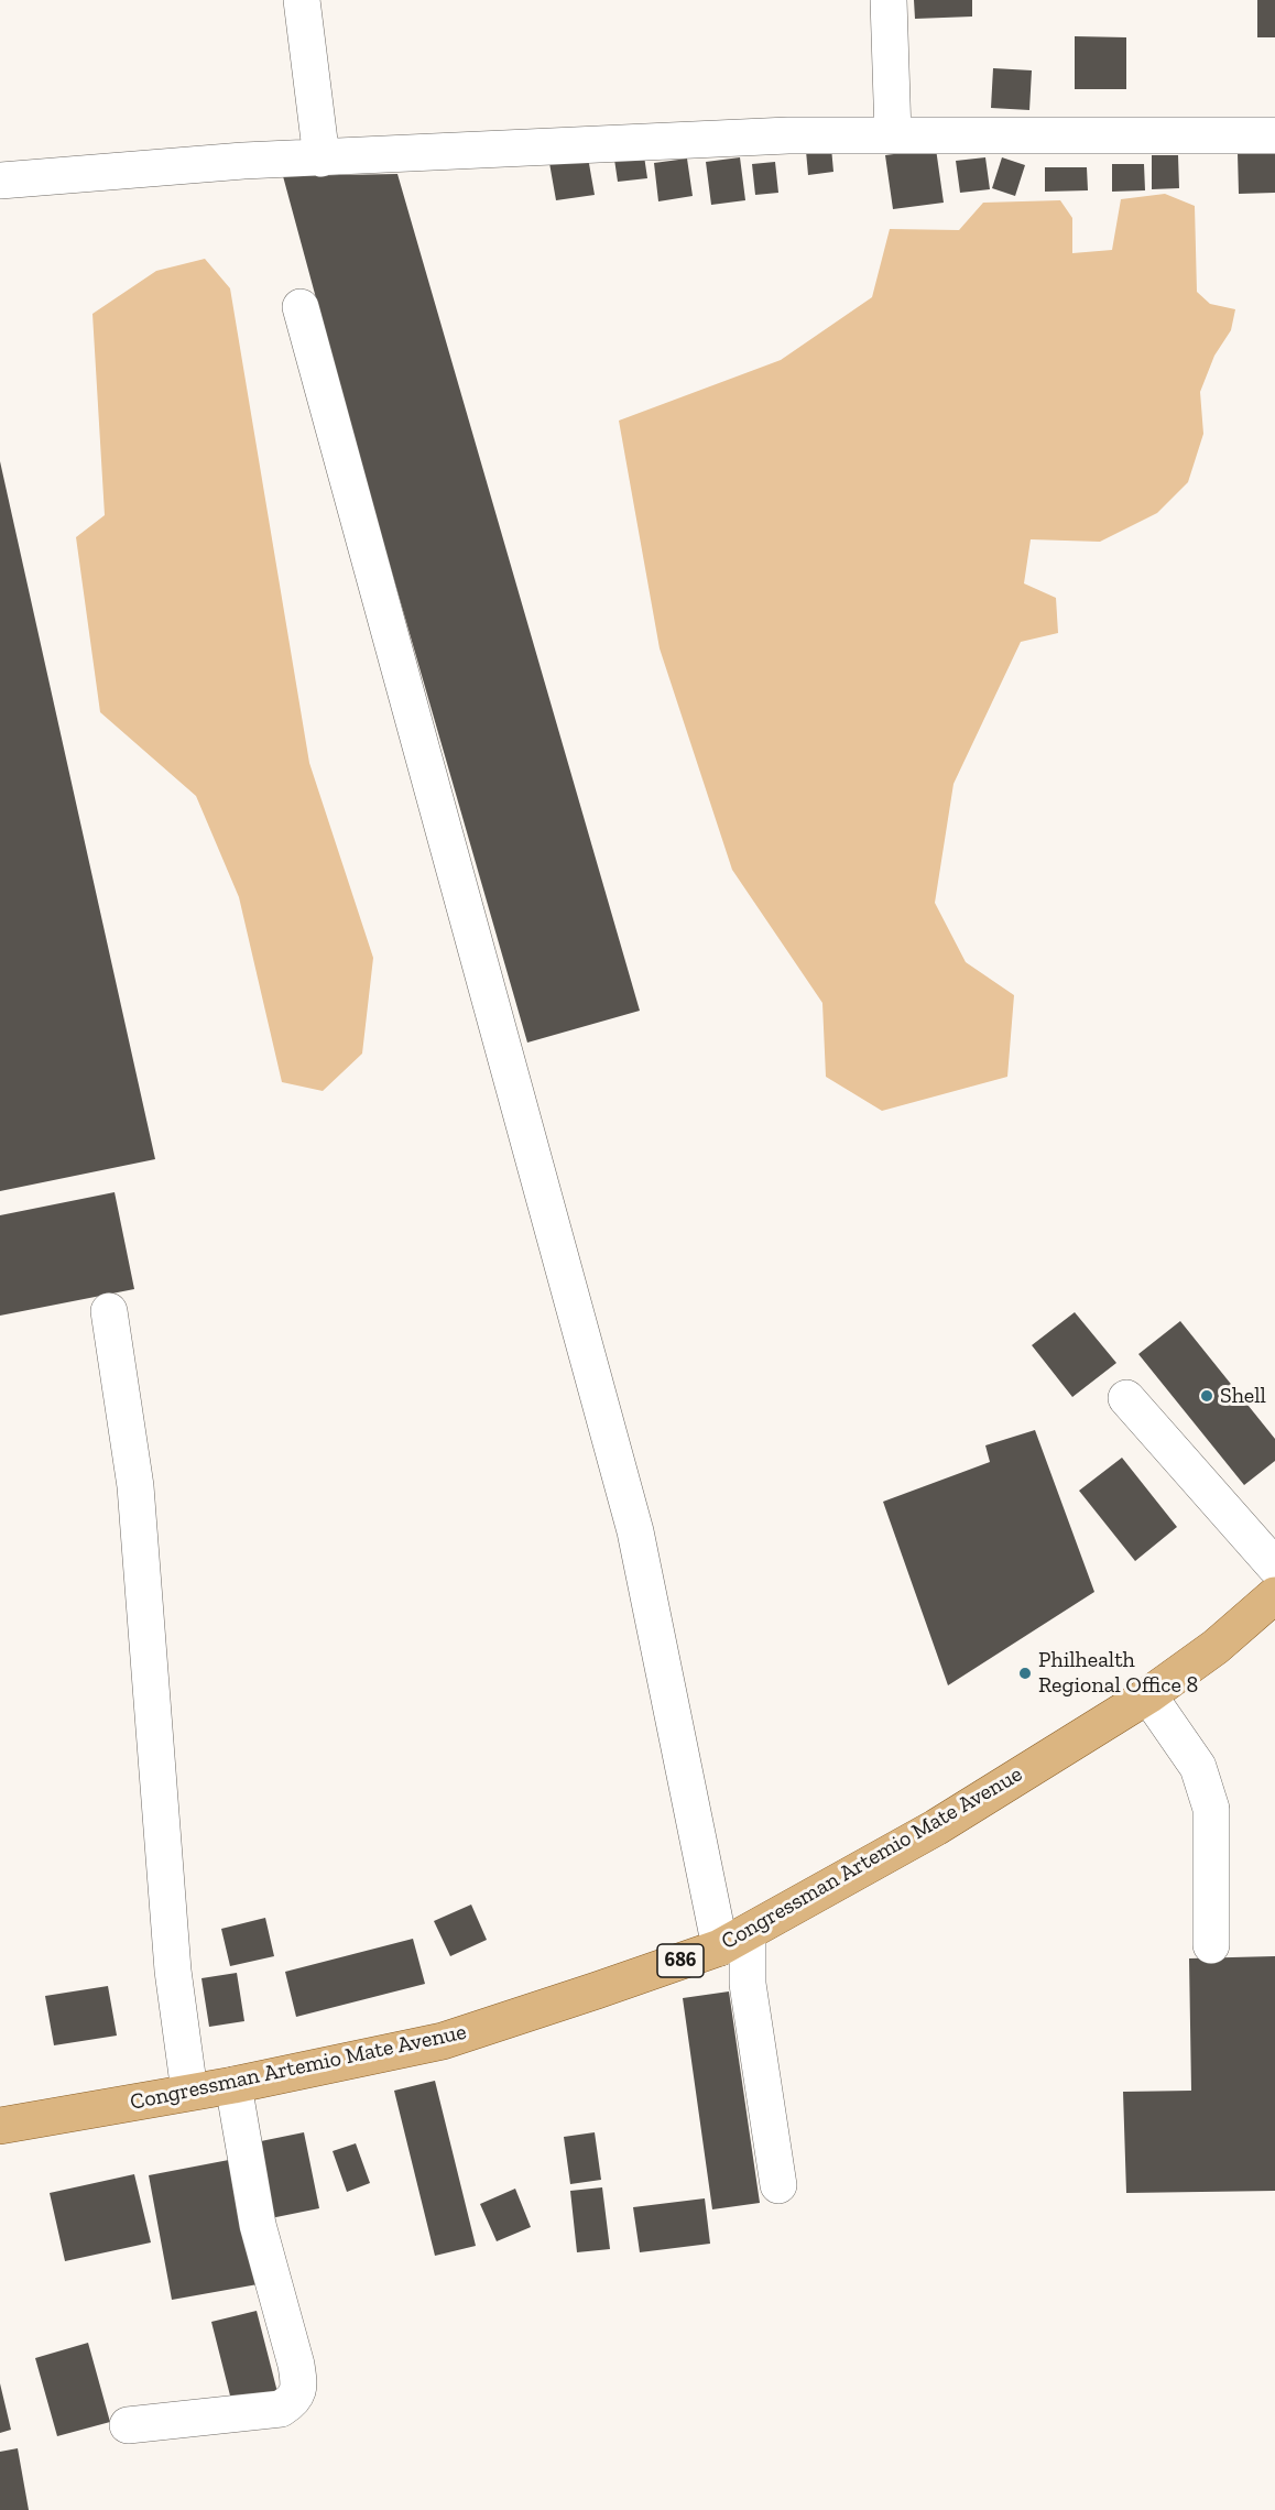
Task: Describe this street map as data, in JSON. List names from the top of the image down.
{
  "streets": {
    "main road": ["Congressman Artemio Mate Avenue", "686"]
  },
  "places": ["Shell", "Philhealth Regional Office 8"]
}
